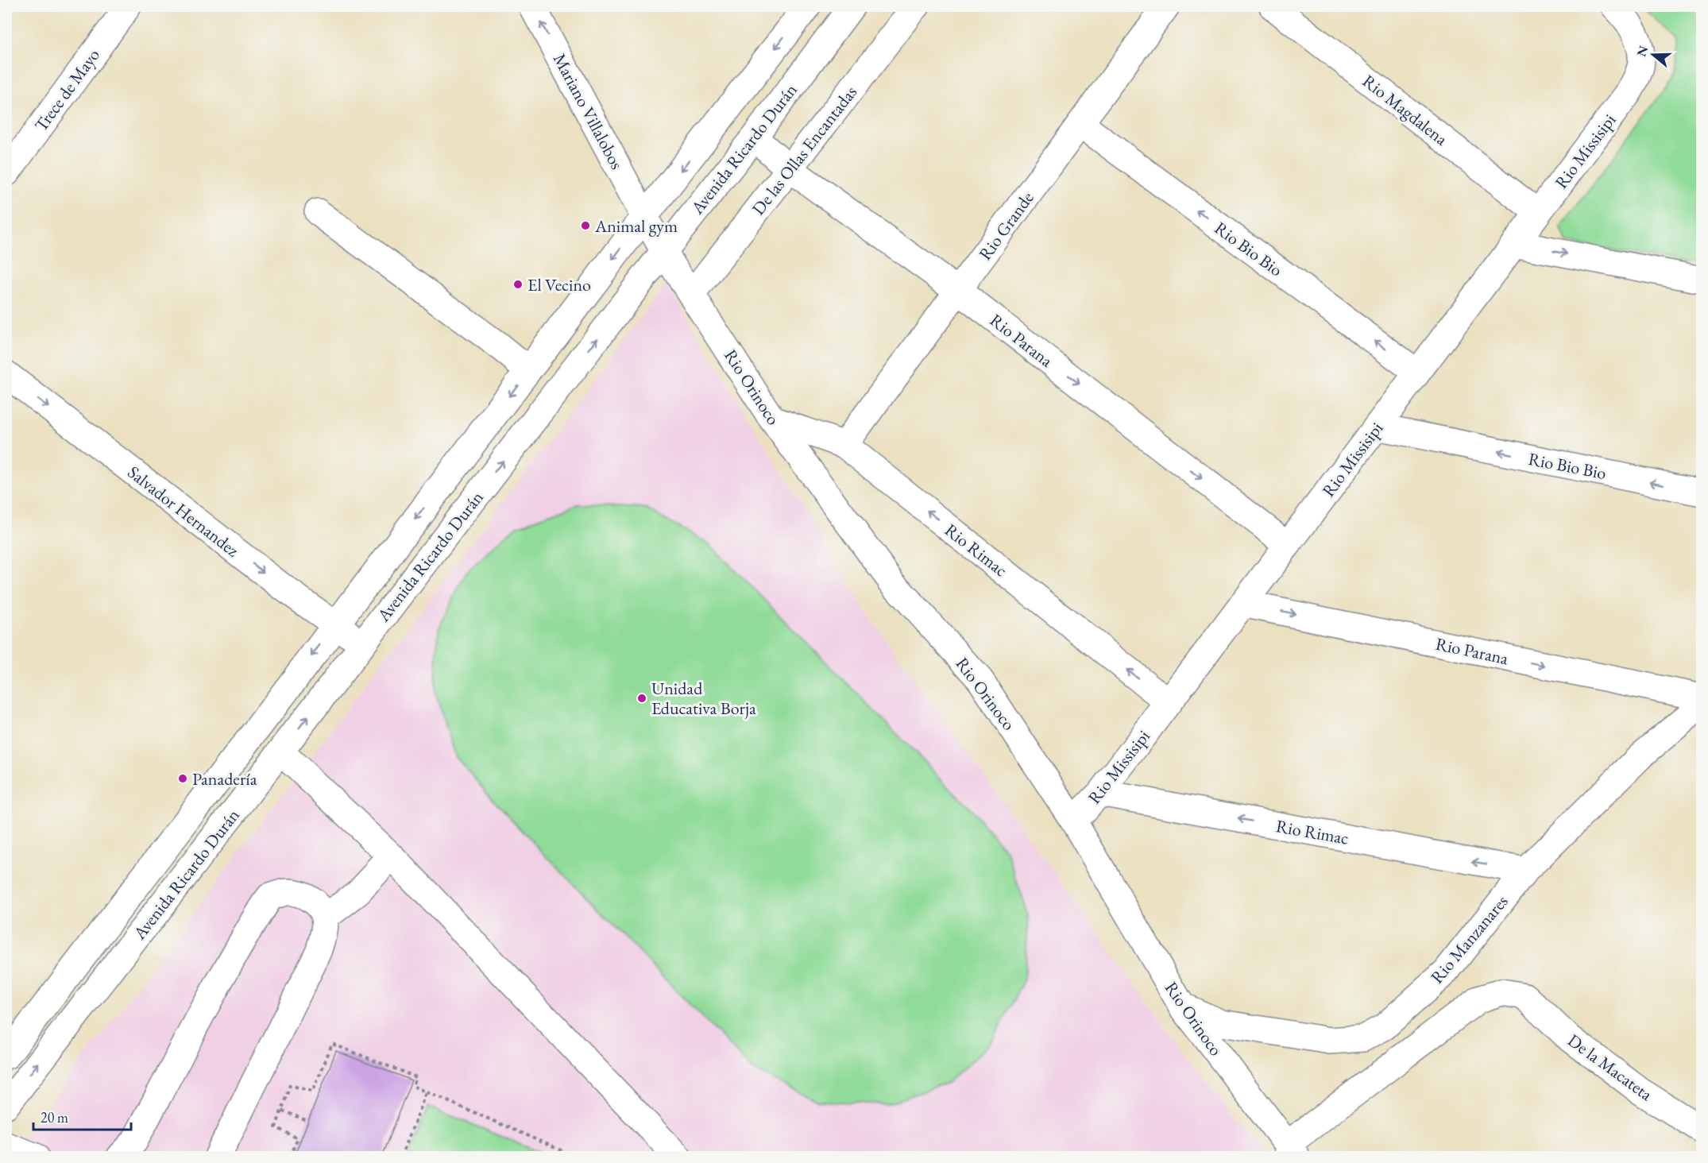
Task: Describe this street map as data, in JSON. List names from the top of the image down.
{
  "streets": {
    "street": [
      "Trece de Mayo",
      "Rio Magdalena",
      "Mariano Villalobos",
      "Avenida Ricardo Durán",
      "De las Ollas Encantadas",
      "Rio Missisipi",
      "Rio Grande",
      "Rio Bio Bio",
      "Rio Parana",
      "Rio Orinoco",
      "Salvador Hernandez",
      "Rio Rimac",
      "Rio Manzanares",
      "De la Macateta"
    ]
  },
  "crossings": [
    ["Rio Magdalena", "Rio Missisipi"],
    ["Mariano Villalobos", "Avenida Ricardo Durán"],
    ["Mariano Villalobos", "Rio Orinoco"],
    ["Avenida Ricardo Durán", "Rio Parana"],
    ["Avenida Ricardo Durán", "Rio Orinoco"],
    ["Avenida Ricardo Durán", "Salvador Hernandez"],
    ["De las Ollas Encantadas", "Rio Parana"],
    ["De las Ollas Encantadas", "Rio Orinoco"],
    ["Rio Missisipi", "Rio Bio Bio"],
    ["Rio Missisipi", "Rio Parana"],
    ["Rio Missisipi", "Rio Orinoco"],
    ["Rio Missisipi", "Rio Rimac"],
    ["Rio Grande", "Rio Bio Bio"],
    ["Rio Grande", "Rio Parana"],
    ["Rio Grande", "Rio Rimac"],
    ["Rio Orinoco", "Rio Rimac"],
    ["Rio Orinoco", "Rio Manzanares"],
    ["Rio Orinoco", "De la Macateta"],
    ["Rio Rimac", "Rio Manzanares"]
  ],
  "one_way": [
    "Mariano Villalobos",
    "Rio Bio Bio",
    "Rio Parana",
    "Salvador Hernandez",
    "Rio Rimac"
  ],
  "places": [
    "Animal gym",
    "El Vecino",
    "Unidad Educativa Borja",
    "Panadería"
  ],
  "scale_bar": "20 m",
  "north": "left"
}
